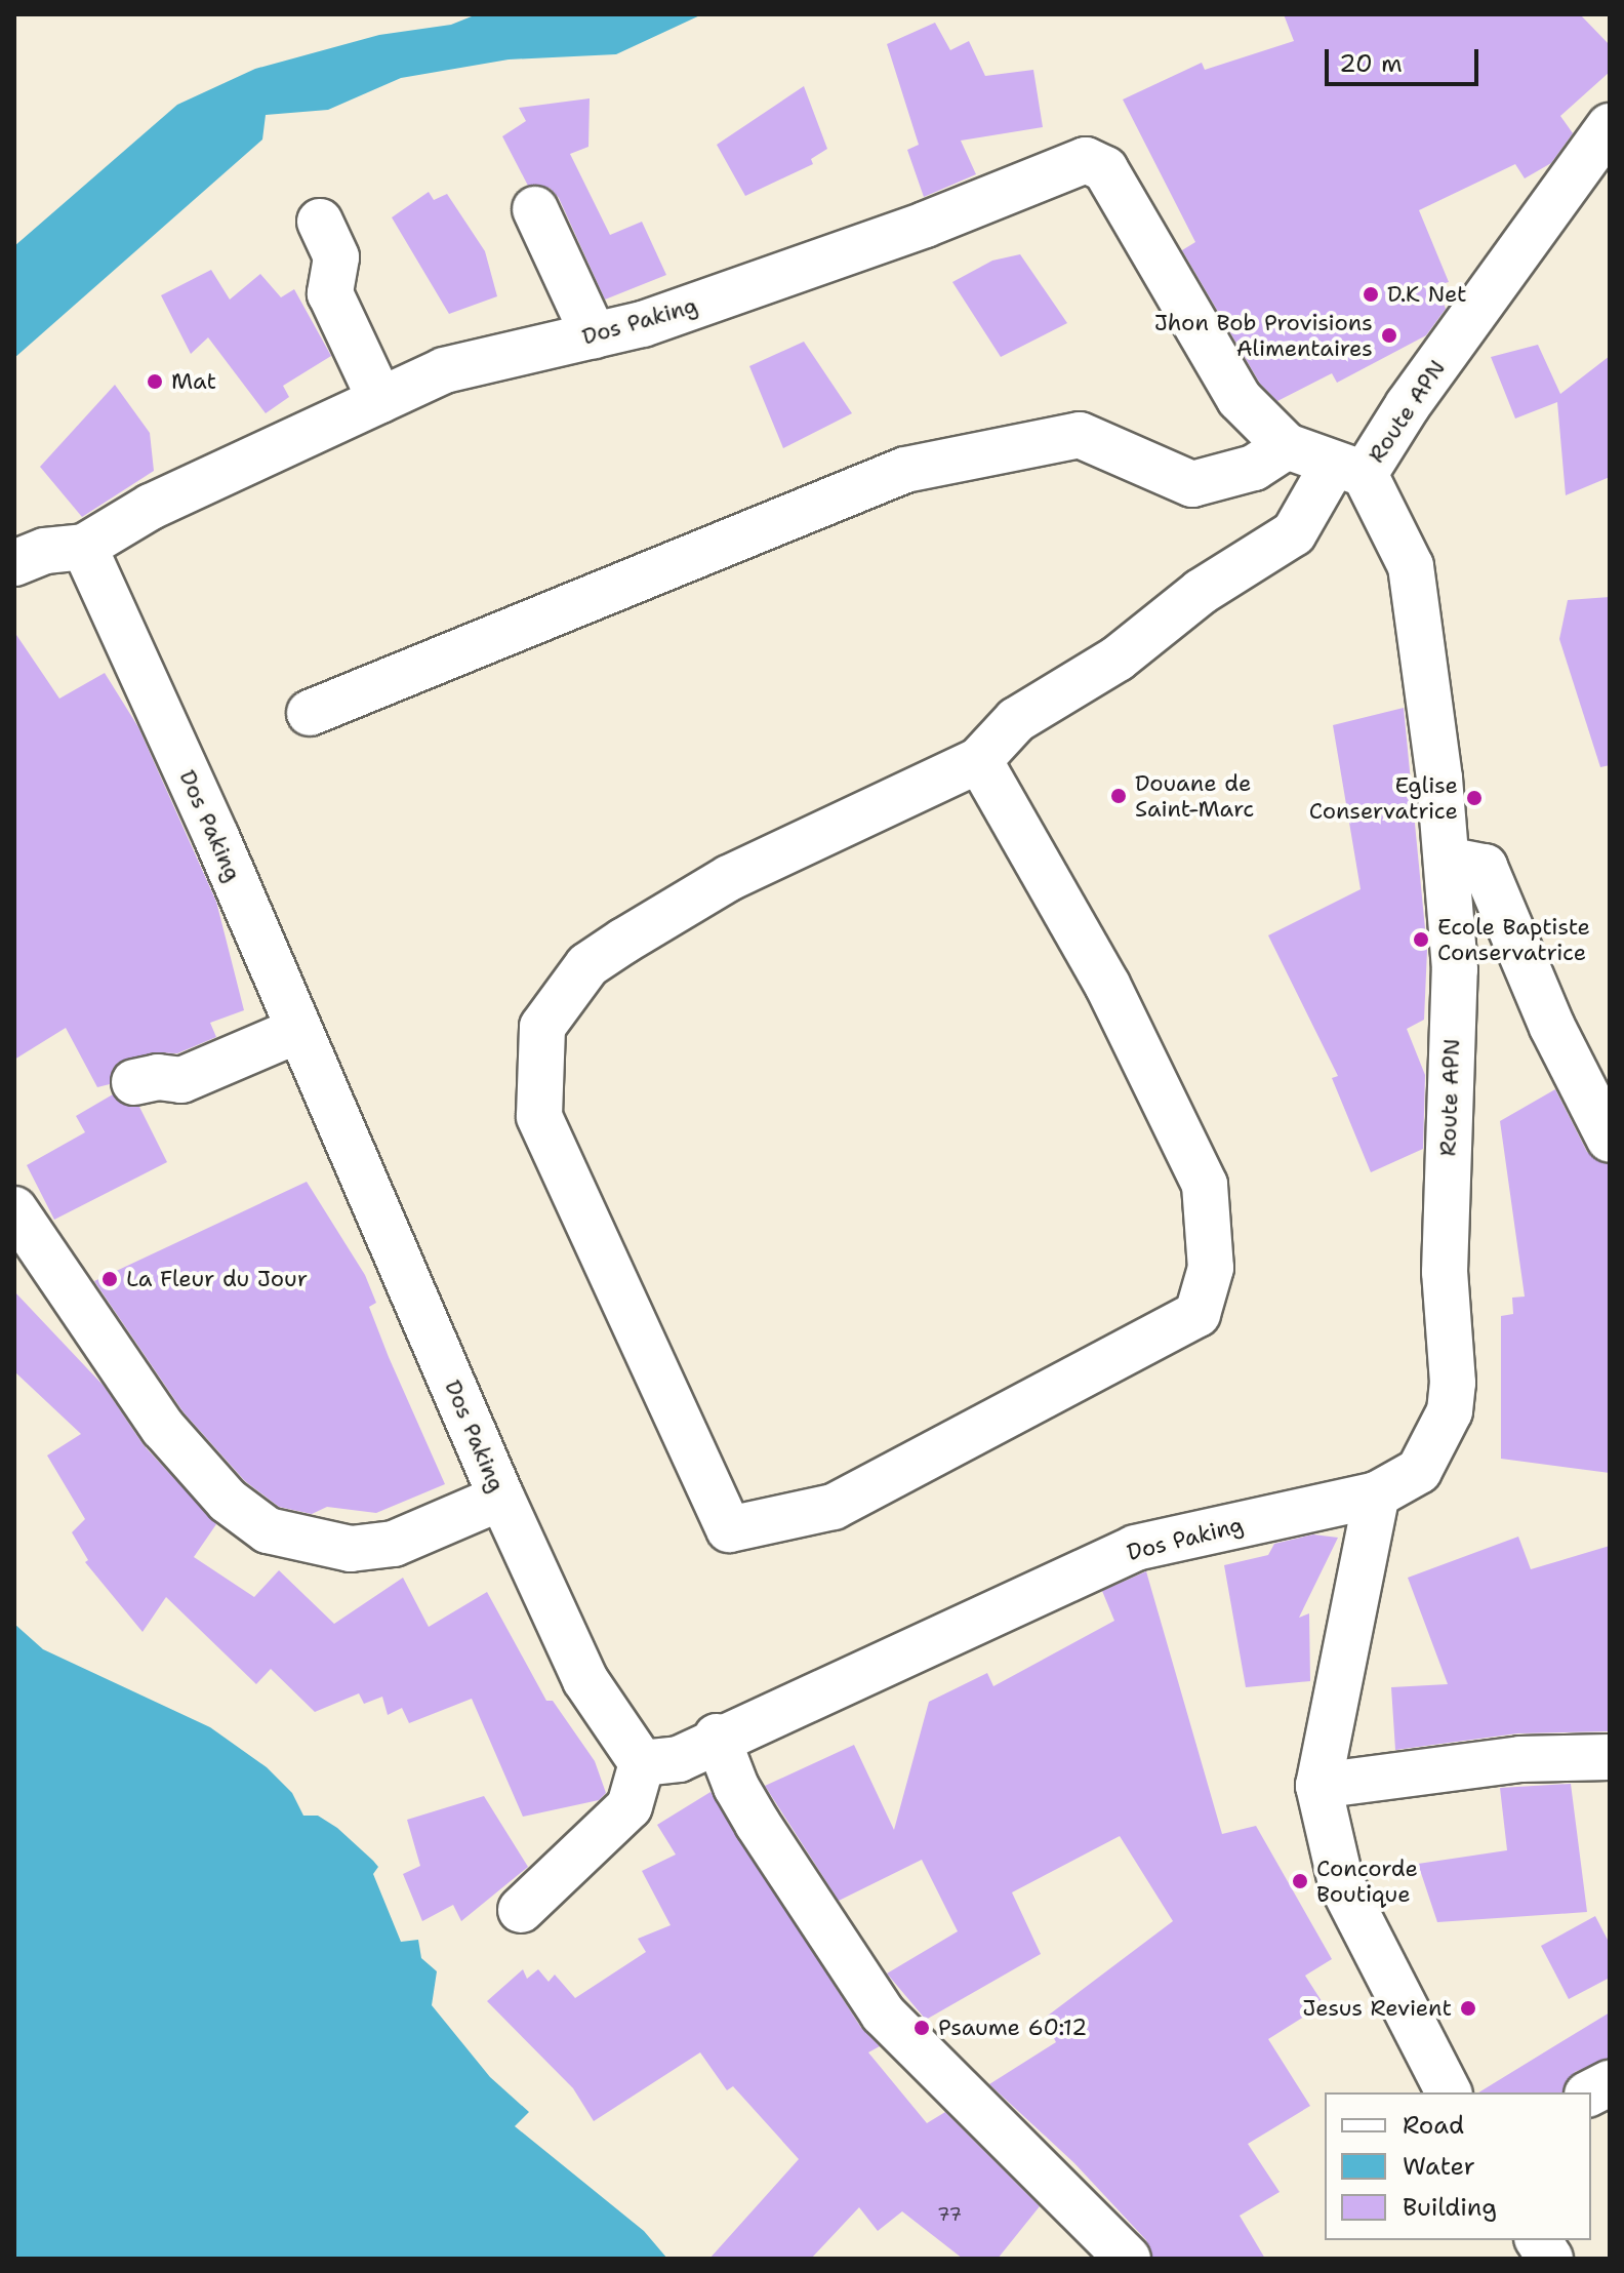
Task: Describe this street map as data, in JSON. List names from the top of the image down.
{
  "streets": {
    "street": ["Dos Paking", "Route APN"]
  },
  "crossings": [
    ["Dos Paking", "Route APN"]
  ],
  "places": [
    "D.K Net",
    "Jhon Bob Provisions Alimentaires",
    "Mat",
    "Douane de Saint-Marc",
    "Eglise Conservatrice",
    "Ecole Baptiste Conservatrice",
    "La Fleur du Jour",
    "Concorde Boutique",
    "Jesus Revient",
    "Psaume 60:12"
  ],
  "house_numbers": ["77"],
  "legend": ["Road", "Water", "Building"],
  "scale_bar": "20 m"
}
